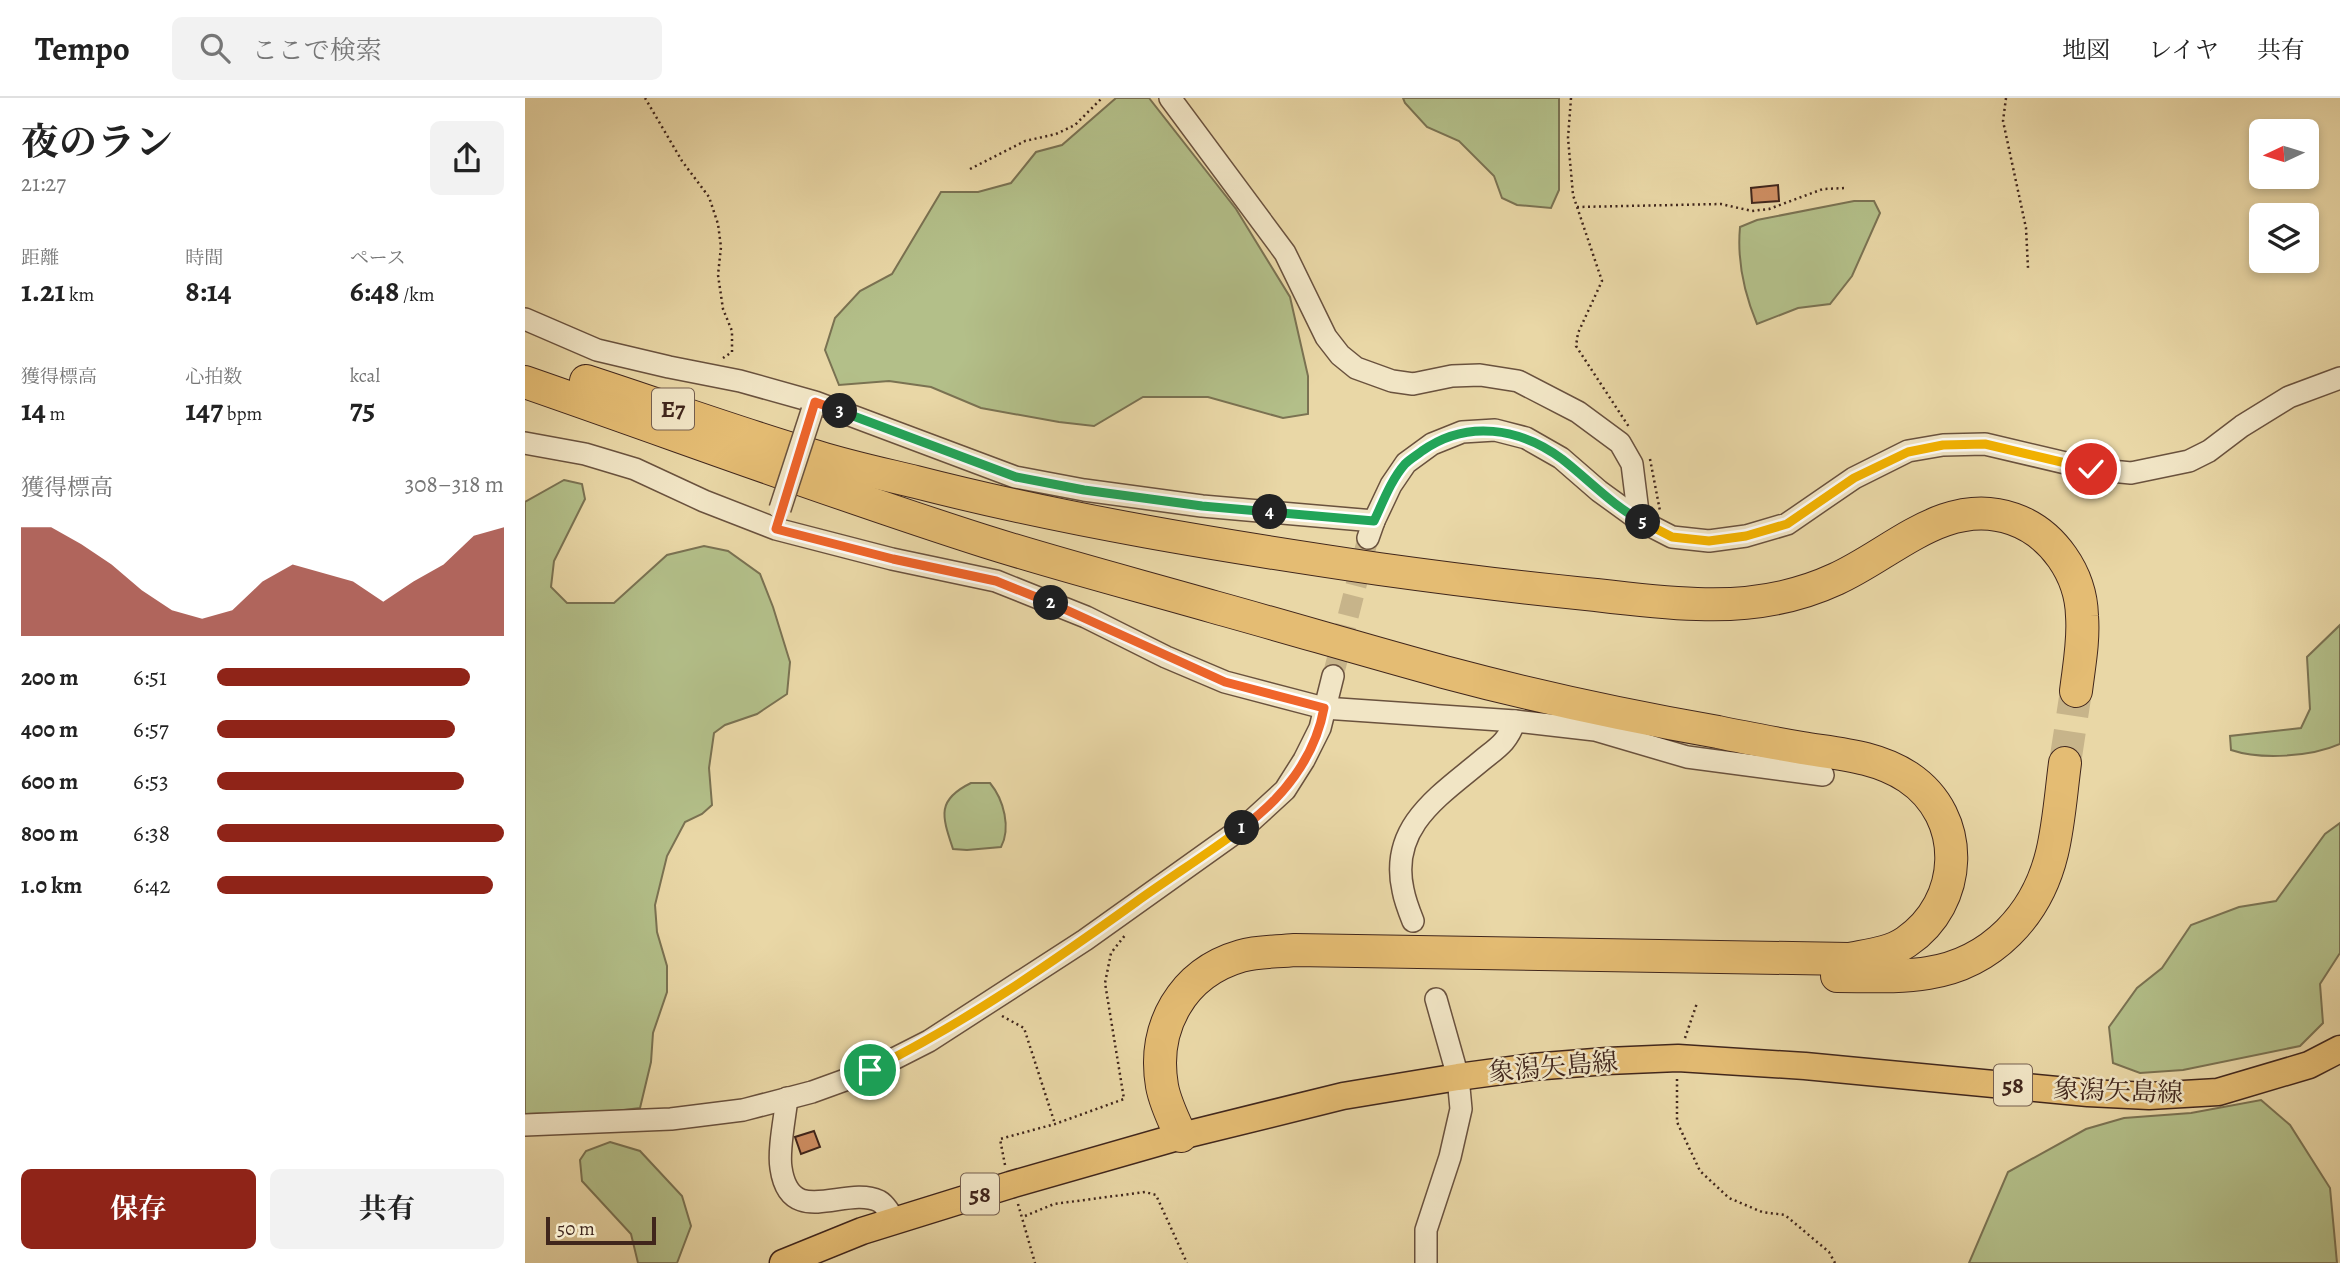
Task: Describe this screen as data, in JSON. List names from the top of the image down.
{
  "streets": {
    "highway": ["E7"],
    "main road": ["象潟矢島線", "58"]
  },
  "scale_bar": "50 m",
  "north": "left",
  "page": {
    "header": "Tempo",
    "search": "ここで検索",
    "nav": ["地図", "レイヤ", "共有"],
    "heading": ["夜のラン", "21:27"],
    "stats": [
      ["距離", "1.21 km"],
      ["時間", "8:14"],
      ["ペース", "6:48 /km"],
      ["獲得標高", "14 m"],
      ["心拍数", "147 bpm"],
      ["kcal", "75"]
    ],
    "pins": [
      "3",
      "4",
      "5",
      "2",
      "1"
    ],
    "chart": ["獲得標高", "308–318 m"],
    "list": [
      {
        "name": "200 m",
        "note": "6:51"
      },
      {
        "name": "400 m",
        "note": "6:57"
      },
      {
        "name": "600 m",
        "note": "6:53"
      },
      {
        "name": "800 m",
        "note": "6:38"
      },
      {
        "name": "1.0 km",
        "note": "6:42"
      }
    ],
    "buttons": ["保存", "共有"],
    "scale": "50 m"
  }
}
